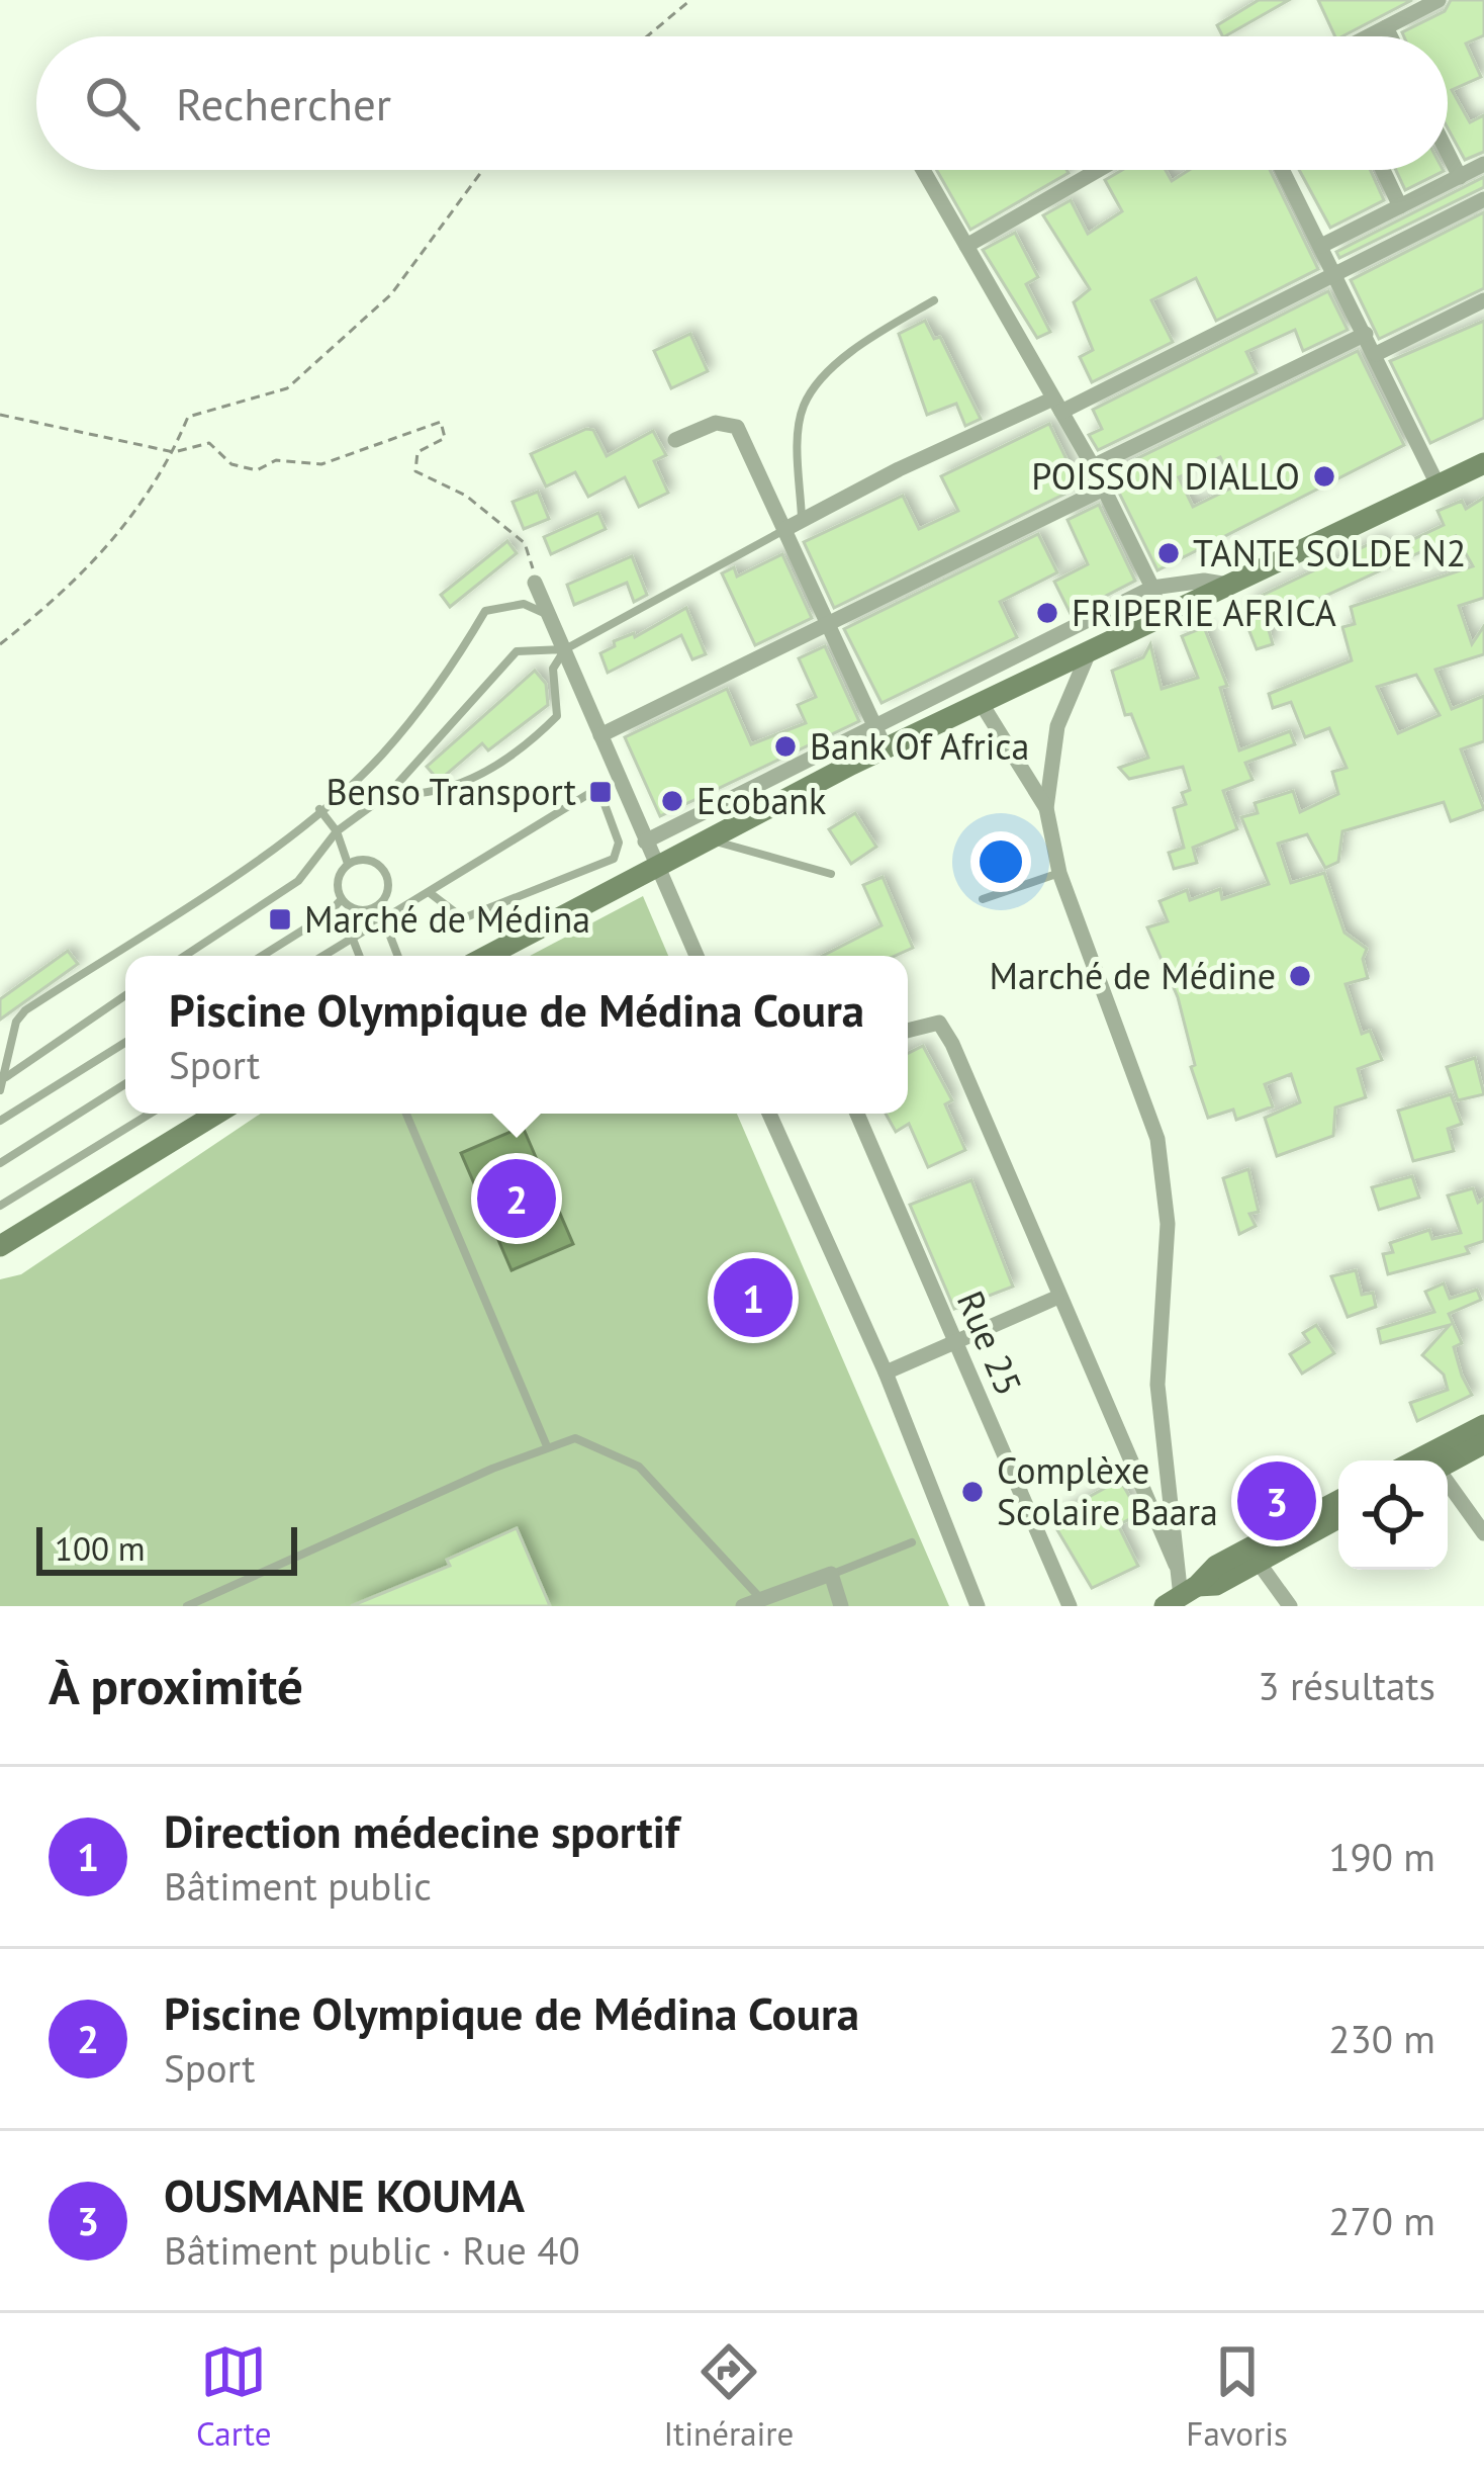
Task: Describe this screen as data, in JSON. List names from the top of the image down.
{
  "streets": {
    "street": ["Rue 25"]
  },
  "places": {
    "other": [
      "POISSON DIALLO",
      "TANTE SOLDE N2",
      "FRIPERIE AFRICA",
      "Bank Of Africa",
      "Ecobank",
      "Marché de Médine",
      "Complèxe Scolaire Baara"
    ],
    "transit": ["Benso Transport", "Marché de Médina"]
  },
  "scale_bar": "100 m",
  "page": {
    "search": "Rechercher",
    "popup": ["Piscine Olympique de Médina Coura", "Sport"],
    "pins": ["2", "1", "3"],
    "scale": "100 m",
    "heading": ["À proximité", "3 résultats"],
    "list": [
      {
        "mark": "1",
        "name": "Direction médecine sportif",
        "note": "Bâtiment public",
        "value": "190 m"
      },
      {
        "mark": "2",
        "name": "Piscine Olympique de Médina Coura",
        "note": "Sport",
        "value": "230 m"
      },
      {
        "mark": "3",
        "name": "OUSMANE KOUMA",
        "note": "Bâtiment public · Rue 40",
        "value": "270 m"
      }
    ],
    "nav": ["Carte", "Itinéraire", "Favoris"]
  }
}
